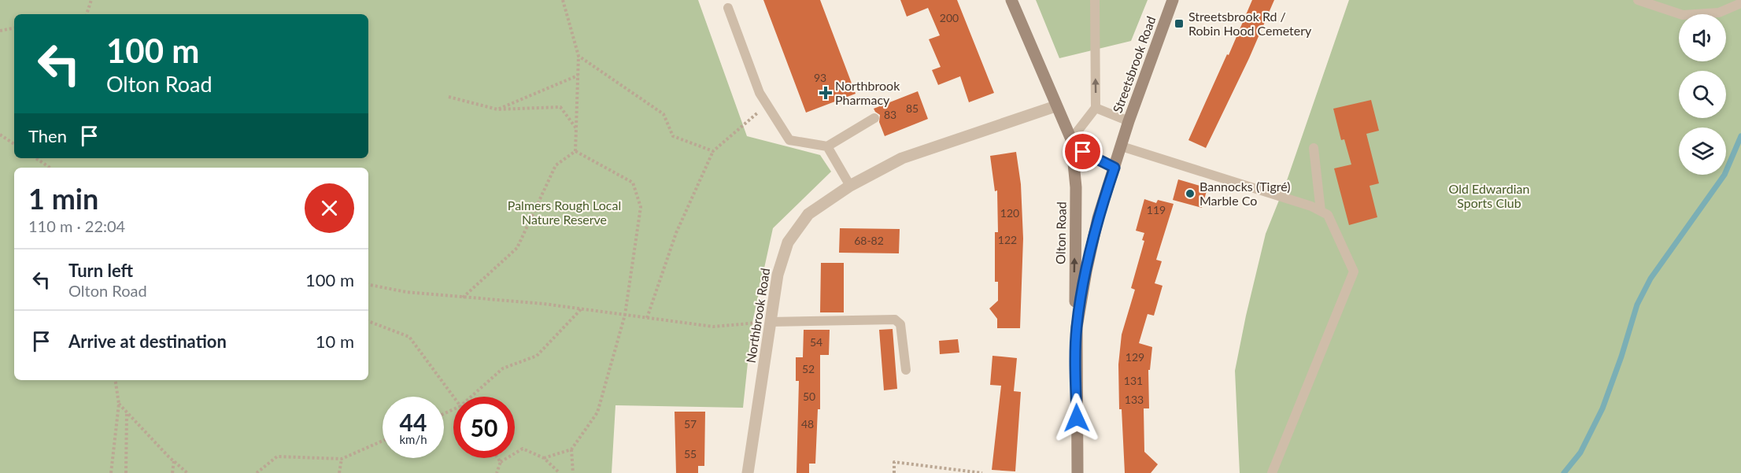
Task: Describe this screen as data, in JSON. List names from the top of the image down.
{
  "streets": {
    "main road": ["Streetsbrook Road", "Olton Road"],
    "street": ["Northbrook Road"]
  },
  "crossings": [
    ["Streetsbrook Road", "Olton Road"],
    ["Olton Road", "Northbrook Road"]
  ],
  "one_way": ["Olton Road"],
  "parks": ["Old Edwardian Sports Club", "Palmers Rough Local Nature Reserve"],
  "places": {
    "transit": ["Streetsbrook Rd / Robin Hood Cemetery"],
    "health": ["Northbrook Pharmacy"],
    "other": ["Bannocks (Tigré) Marble Co"]
  },
  "house_numbers": [
    "200",
    "93",
    "85",
    "83",
    "119",
    "120",
    "122",
    "68-82",
    "54",
    "129",
    "52",
    "131",
    "50",
    "133",
    "57",
    "48",
    "55"
  ],
  "page": {
    "turn": ["100 m", "Olton Road"],
    "then": "Then",
    "heading": ["1 min", "110 m · 22:04"],
    "list": [
      {
        "name": "Turn left",
        "note": "Olton Road",
        "value": "100 m"
      },
      {
        "name": "Arrive at destination",
        "value": "10 m"
      }
    ],
    "speed": "44 km/h",
    "limit": "50"
  }
}
